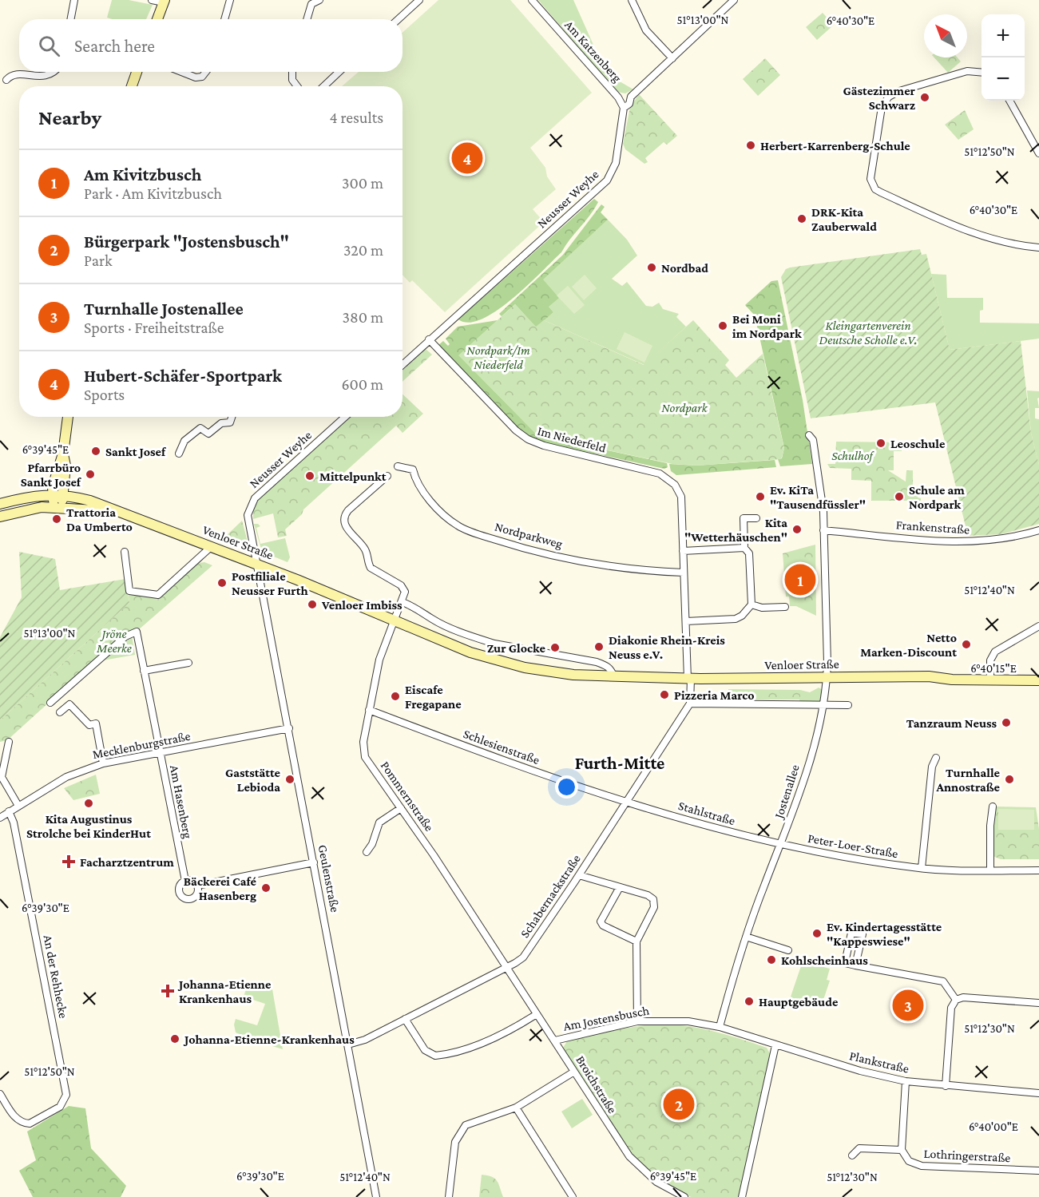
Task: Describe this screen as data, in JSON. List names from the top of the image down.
{
  "streets": {
    "main road": ["Venloer Straße"],
    "street": [
      "Am Katzenberg",
      "Neusser Weyhe",
      "Im Niederfeld",
      "Frankenstraße",
      "Nordparkweg",
      "Mecklenburgstraße",
      "Schlesienstraße",
      "Jostenallee",
      "Pommernstraße",
      "Am Hasenberg",
      "Stahlstraße",
      "Peter-Loer-Straße",
      "Geulenstraße",
      "Schabernackstraße",
      "An der Rehhecke",
      "Am Jostensbusch",
      "Plankstraße",
      "Broichstraße",
      "Lothringerstraße"
    ]
  },
  "crossings": [
    ["Am Katzenberg", "Neusser Weyhe"],
    ["Neusser Weyhe", "Im Niederfeld"],
    ["Neusser Weyhe", "Venloer Straße"],
    ["Neusser Weyhe", "Geulenstraße"],
    ["Frankenstraße", "Jostenallee"],
    ["Venloer Straße", "Jostenallee"],
    ["Venloer Straße", "Pommernstraße"],
    ["Venloer Straße", "Geulenstraße"],
    ["Mecklenburgstraße", "Am Hasenberg"],
    ["Mecklenburgstraße", "Geulenstraße"],
    ["Mecklenburgstraße", "An der Rehhecke"],
    ["Schlesienstraße", "Pommernstraße"],
    ["Schlesienstraße", "Stahlstraße"],
    ["Schlesienstraße", "Schabernackstraße"],
    ["Jostenallee", "Stahlstraße"],
    ["Jostenallee", "Peter-Loer-Straße"],
    ["Jostenallee", "Am Jostensbusch"],
    ["Jostenallee", "Plankstraße"],
    ["Pommernstraße", "Schabernackstraße"],
    ["Pommernstraße", "Broichstraße"],
    ["Stahlstraße", "Peter-Loer-Straße"],
    ["Stahlstraße", "Schabernackstraße"],
    ["Geulenstraße", "Schabernackstraße"],
    ["Schabernackstraße", "Broichstraße"],
    ["Am Jostensbusch", "Plankstraße"],
    ["Am Jostensbusch", "Broichstraße"]
  ],
  "districts": ["Furth-Mitte"],
  "parks": [
    "Kleingartenverein Deutsche Scholle e.V.",
    "Nordpark/Im Niederfeld",
    "Nordpark",
    "Schulhof",
    "Jröne Meerke"
  ],
  "places": {
    "other": [
      "Gästezimmer Schwarz",
      "Herbert-Karrenberg-Schule",
      "DRK-Kita Zauberwald",
      "Nordbad",
      "Bei Moni im Nordpark",
      "Leoschule",
      "Sankt Josef",
      "Pfarrbüro Sankt Josef",
      "Mittelpunkt",
      "Ev. KiTa \"Tausendfüssler\"",
      "Schule am Nordpark",
      "Trattoria Da Umberto",
      "Kita \"Wetterhäuschen\"",
      "Postfiliale Neusser Furth",
      "Venloer Imbiss",
      "Netto Marken-Discount",
      "Diakonie Rhein-Kreis Neuss e.V.",
      "Zur Glocke",
      "Pizzeria Marco",
      "Eiscafe Fregapane",
      "Tanzraum Neuss",
      "Gaststätte Lebioda",
      "Turnhalle Annostraße",
      "Kita Augustinus Strolche bei KinderHut",
      "Bäckerei Café Hasenberg",
      "Ev. Kindertagesstätte \"Kappeswiese\"",
      "Kohlscheinhaus",
      "Hauptgebäude",
      "Johanna-Etienne-Krankenhaus"
    ],
    "health": ["Facharztzentrum", "Johanna-Etienne Krankenhaus"]
  },
  "north": "top left",
  "page": {
    "map_buttons": ["+", "−"],
    "search": "Search here",
    "heading": ["Nearby", "4 results"],
    "pins": [
      "4",
      "1",
      "3",
      "2"
    ],
    "list": [
      {
        "mark": "1",
        "name": "Am Kivitzbusch",
        "note": "Park · Am Kivitzbusch",
        "value": "300 m"
      },
      {
        "mark": "2",
        "name": "Bürgerpark \"Jostensbusch\"",
        "note": "Park",
        "value": "320 m"
      },
      {
        "mark": "3",
        "name": "Turnhalle Jostenallee",
        "note": "Sports · Freiheitstraße",
        "value": "380 m"
      },
      {
        "mark": "4",
        "name": "Hubert-Schäfer-Sportpark",
        "note": "Sports",
        "value": "600 m"
      }
    ]
  },
  "coordinates": [
    "51°13'00\"N",
    "6°40'30\"E",
    "51°12'50\"N",
    "6°39'45\"E",
    "51°12'40\"N",
    "6°40'15\"E",
    "6°39'30\"E",
    "51°12'30\"N",
    "6°40'00\"E"
  ]
}
